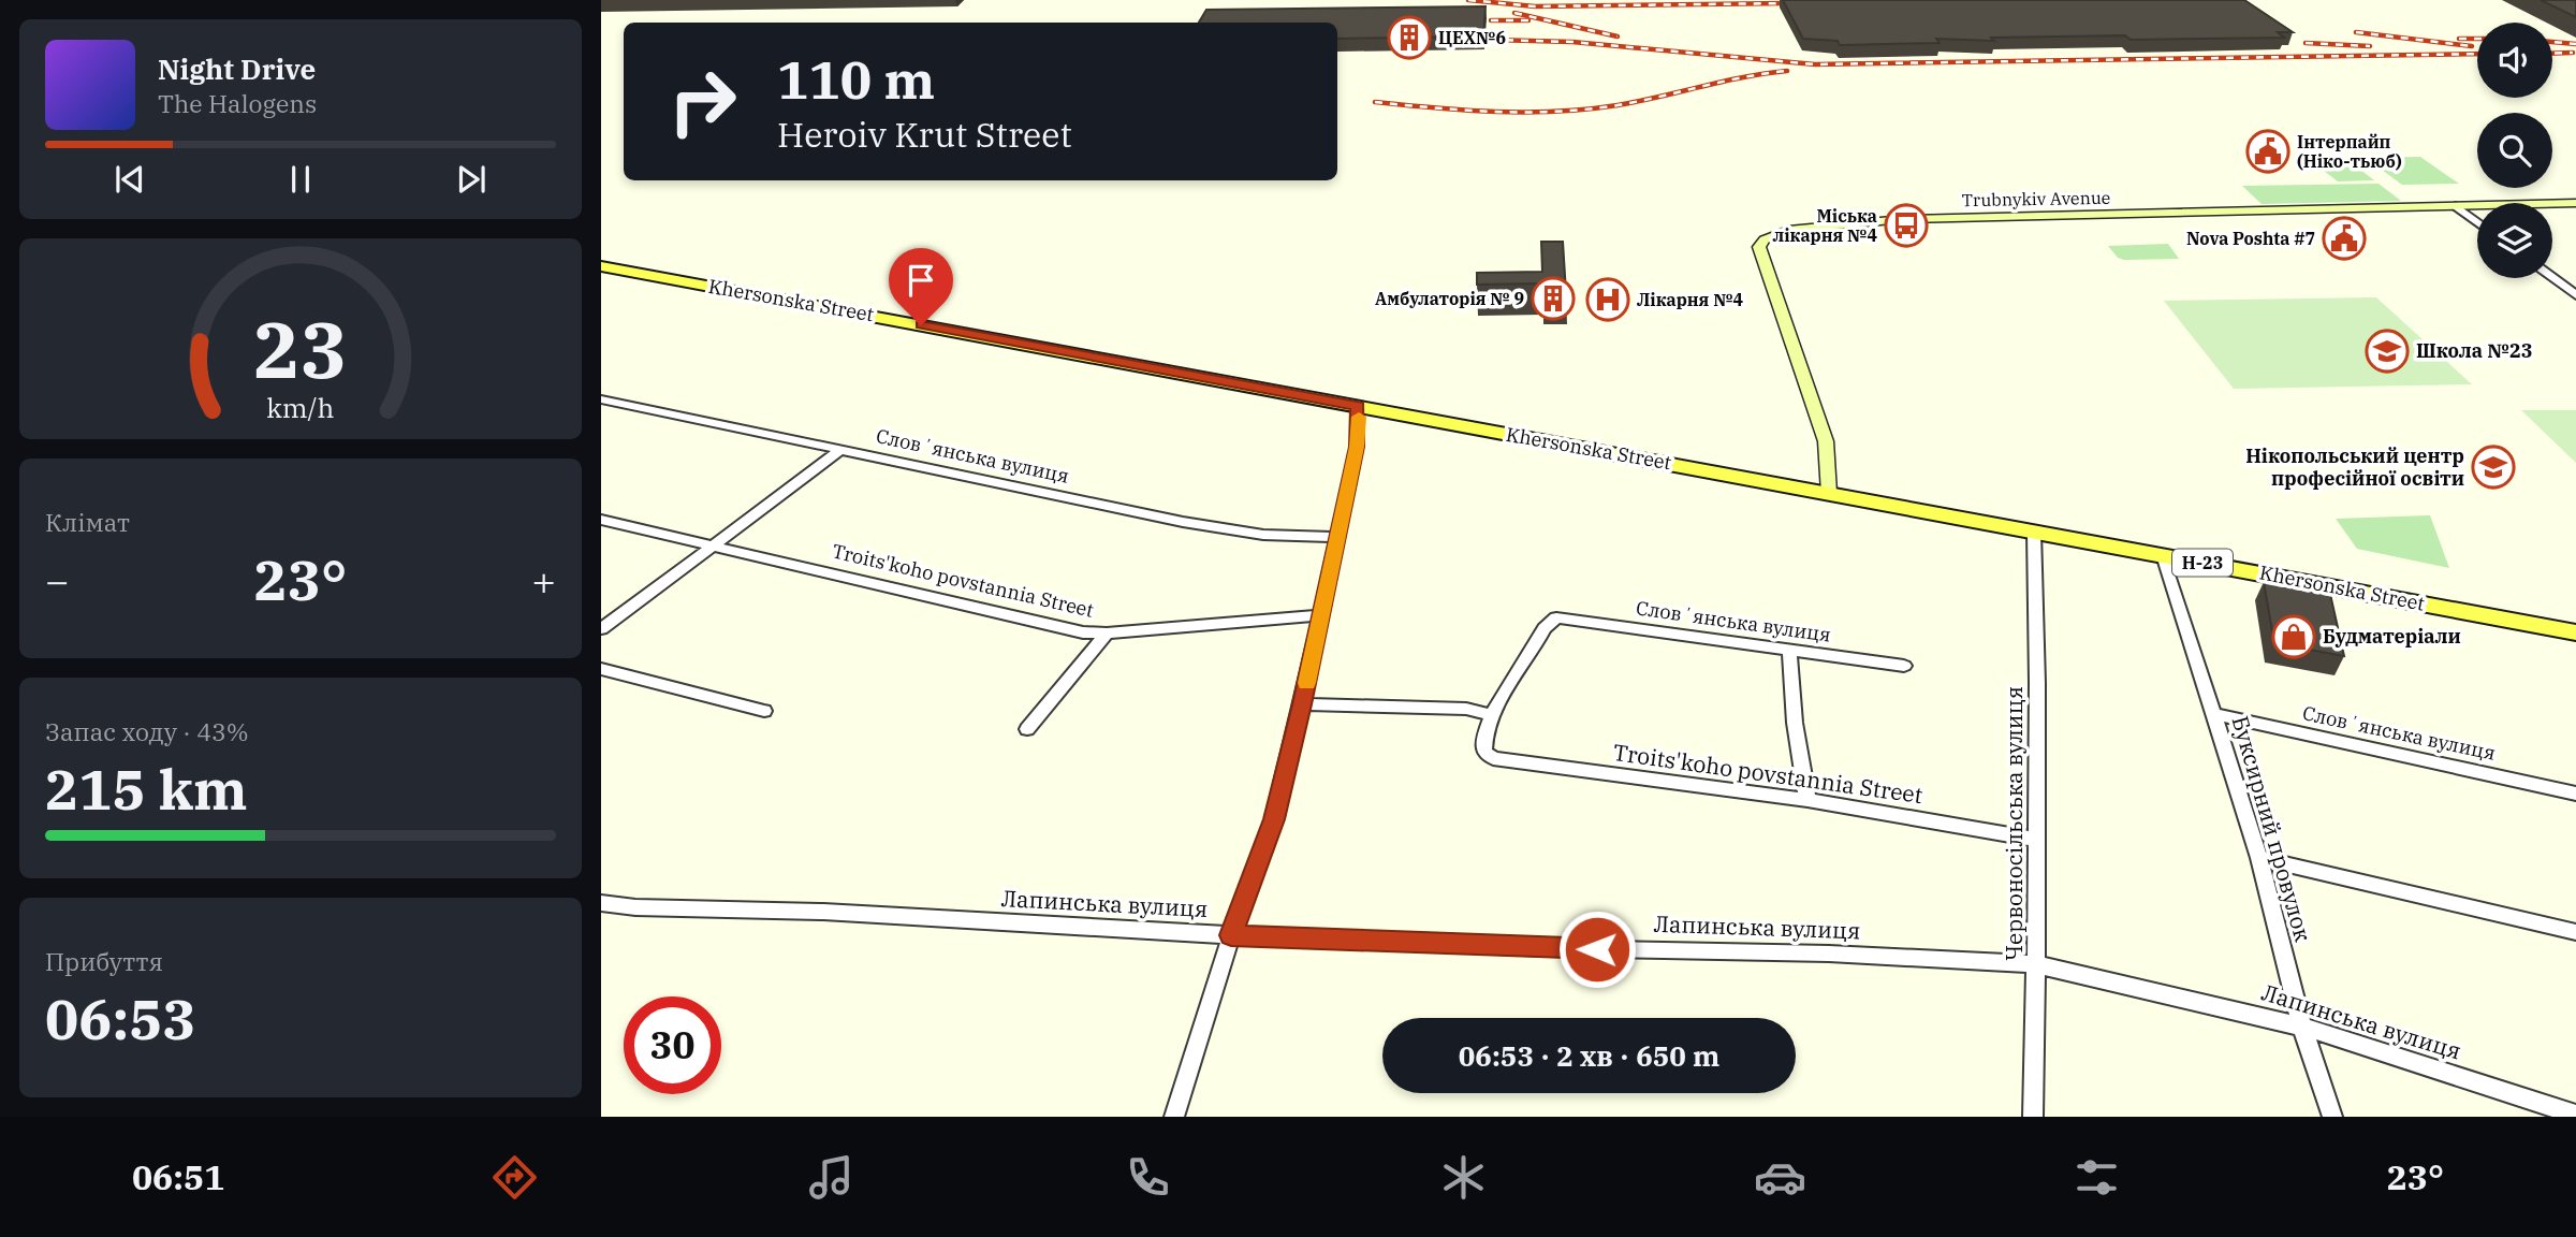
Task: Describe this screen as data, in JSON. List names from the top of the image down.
{
  "streets": {
    "main road": ["Trubnykiv Avenue", "Khersonska Street", "Н-23"],
    "street": [
      "Словʼянська вулиця",
      "Troits'koho povstannia Street",
      "Червоносільська вулиця",
      "Буксирний провулок",
      "Лапинська вулиця"
    ]
  },
  "crossings": [
    ["Trubnykiv Avenue", "Khersonska Street"],
    ["Khersonska Street", "Червоносільська вулиця"],
    ["Khersonska Street", "Буксирний провулок"],
    ["Словʼянська вулиця", "Troits'koho povstannia Street"],
    ["Словʼянська вулиця", "Буксирний провулок"],
    ["Troits'koho povstannia Street", "Червоносільська вулиця"],
    ["Червоносільська вулиця", "Лапинська вулиця"],
    ["Буксирний провулок", "Лапинська вулиця"]
  ],
  "places": {
    "building": ["ЦЕХ№6", "Амбулаторія № 9"],
    "public building": ["Інтерпайп (Ніко-тьюб)", "Nova Poshta #7"],
    "bus stop": ["Міська лікарня №4"],
    "hospital": ["Лікарня №4"],
    "school or university": ["Школа №23", "Нікопольський центр професійної освіти"],
    "shop": ["Будматеріали"]
  },
  "page": {
    "turn": ["110 m", "Heroiv Krut Street"],
    "song": ["Night Drive", "The Halogens"],
    "tile": [
      "Клімат",
      ["Запас ходу · 43%", "215 km"],
      ["Прибуття", "06:53"]
    ],
    "heat": ["−", "23°", "+"],
    "limit": "30",
    "trip": "06:53 · 2 хв · 650 m",
    "tabs": ["06:51", "23°"],
    "gauge": ["23", "km/h"]
  }
}
